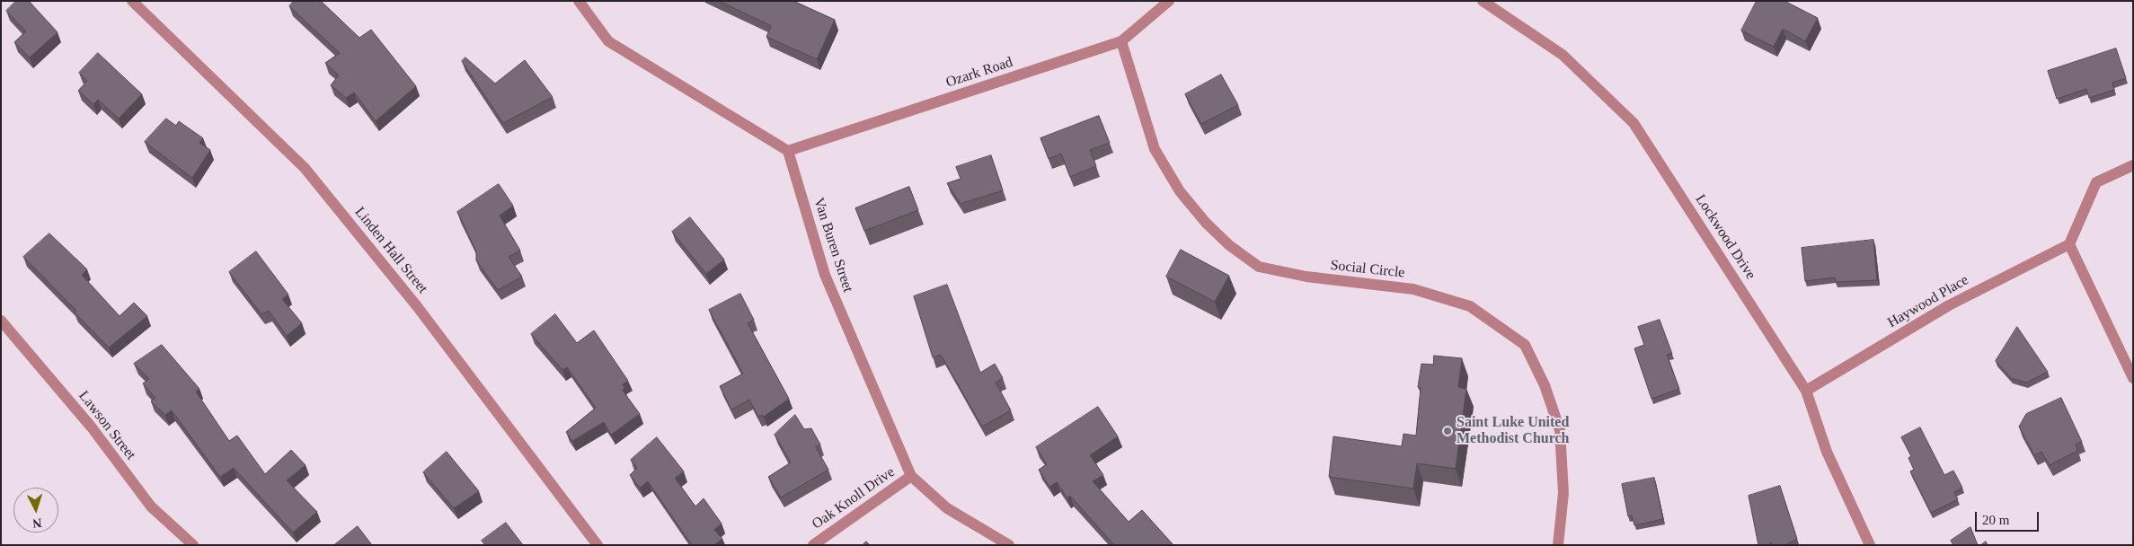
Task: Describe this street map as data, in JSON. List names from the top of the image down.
{
  "streets": {
    "street": [
      "Ozark Road",
      "Lockwood Drive",
      "Van Buren Street",
      "Linden Hall Street",
      "Social Circle",
      "Haywood Place",
      "Lawson Street",
      "Oak Knoll Drive"
    ]
  },
  "crossings": [
    ["Ozark Road", "Van Buren Street"],
    ["Ozark Road", "Social Circle"],
    ["Lockwood Drive", "Haywood Place"],
    ["Van Buren Street", "Oak Knoll Drive"]
  ],
  "places": ["Saint Luke United Methodist Church"],
  "scale_bar": "20 m",
  "north": "bottom"
}
